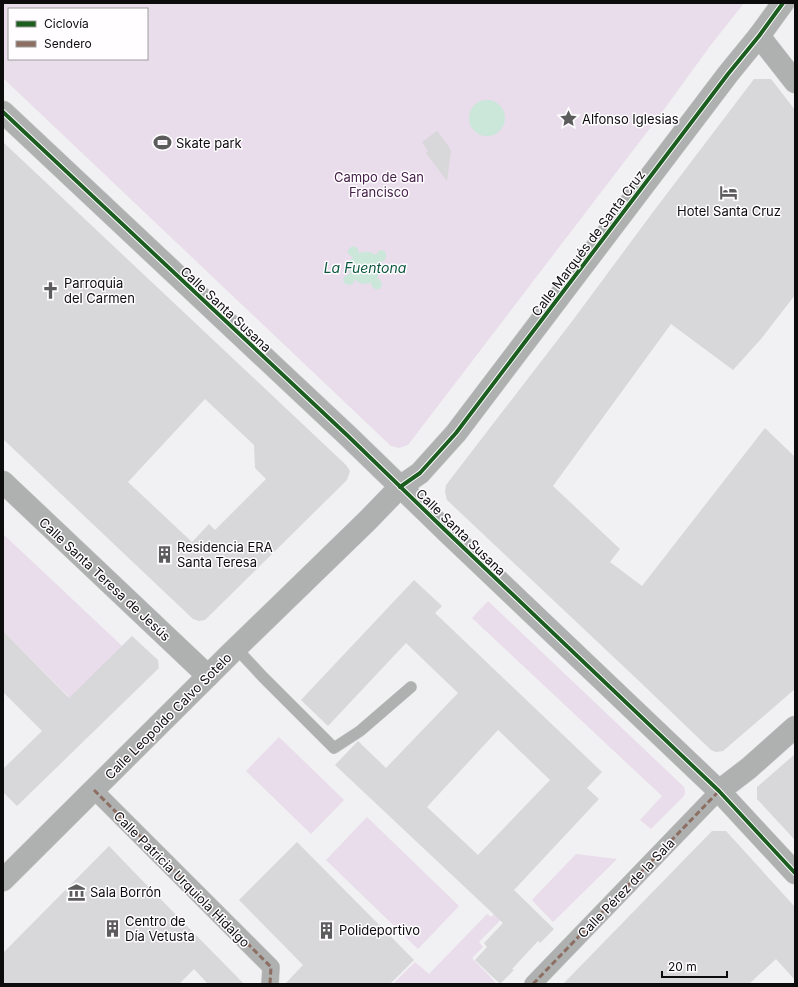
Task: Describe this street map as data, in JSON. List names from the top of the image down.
{
  "streets": {
    "street": [
      "Calle Marqués de Santa Cruz",
      "Calle Santa Susana",
      "Calle Santa Teresa de Jesús",
      "Calle Leopoldo Calvo Sotelo",
      "Calle Patricia Urquiola Hidalgo",
      "Calle Pérez de la Sala"
    ]
  },
  "crossings": [
    ["Calle Marqués de Santa Cruz", "Calle Santa Susana"],
    ["Calle Marqués de Santa Cruz", "Calle Leopoldo Calvo Sotelo"],
    ["Calle Santa Susana", "Calle Pérez de la Sala"],
    ["Calle Santa Teresa de Jesús", "Calle Leopoldo Calvo Sotelo"],
    ["Calle Leopoldo Calvo Sotelo", "Calle Patricia Urquiola Hidalgo"]
  ],
  "water": ["La Fuentona"],
  "parks": ["Campo de San Francisco"],
  "places": {
    "place": ["Alfonso Iglesias"],
    "sports": ["Skate park"],
    "hotel": ["Hotel Santa Cruz"],
    "church": ["Parroquia del Carmen"],
    "building": ["Residencia ERA Santa Teresa", "Centro de Día Vetusta", "Polideportivo"],
    "museum": ["Sala Borrón"]
  },
  "legend": ["Ciclovía", "Sendero"],
  "scale_bar": "20 m"
}
